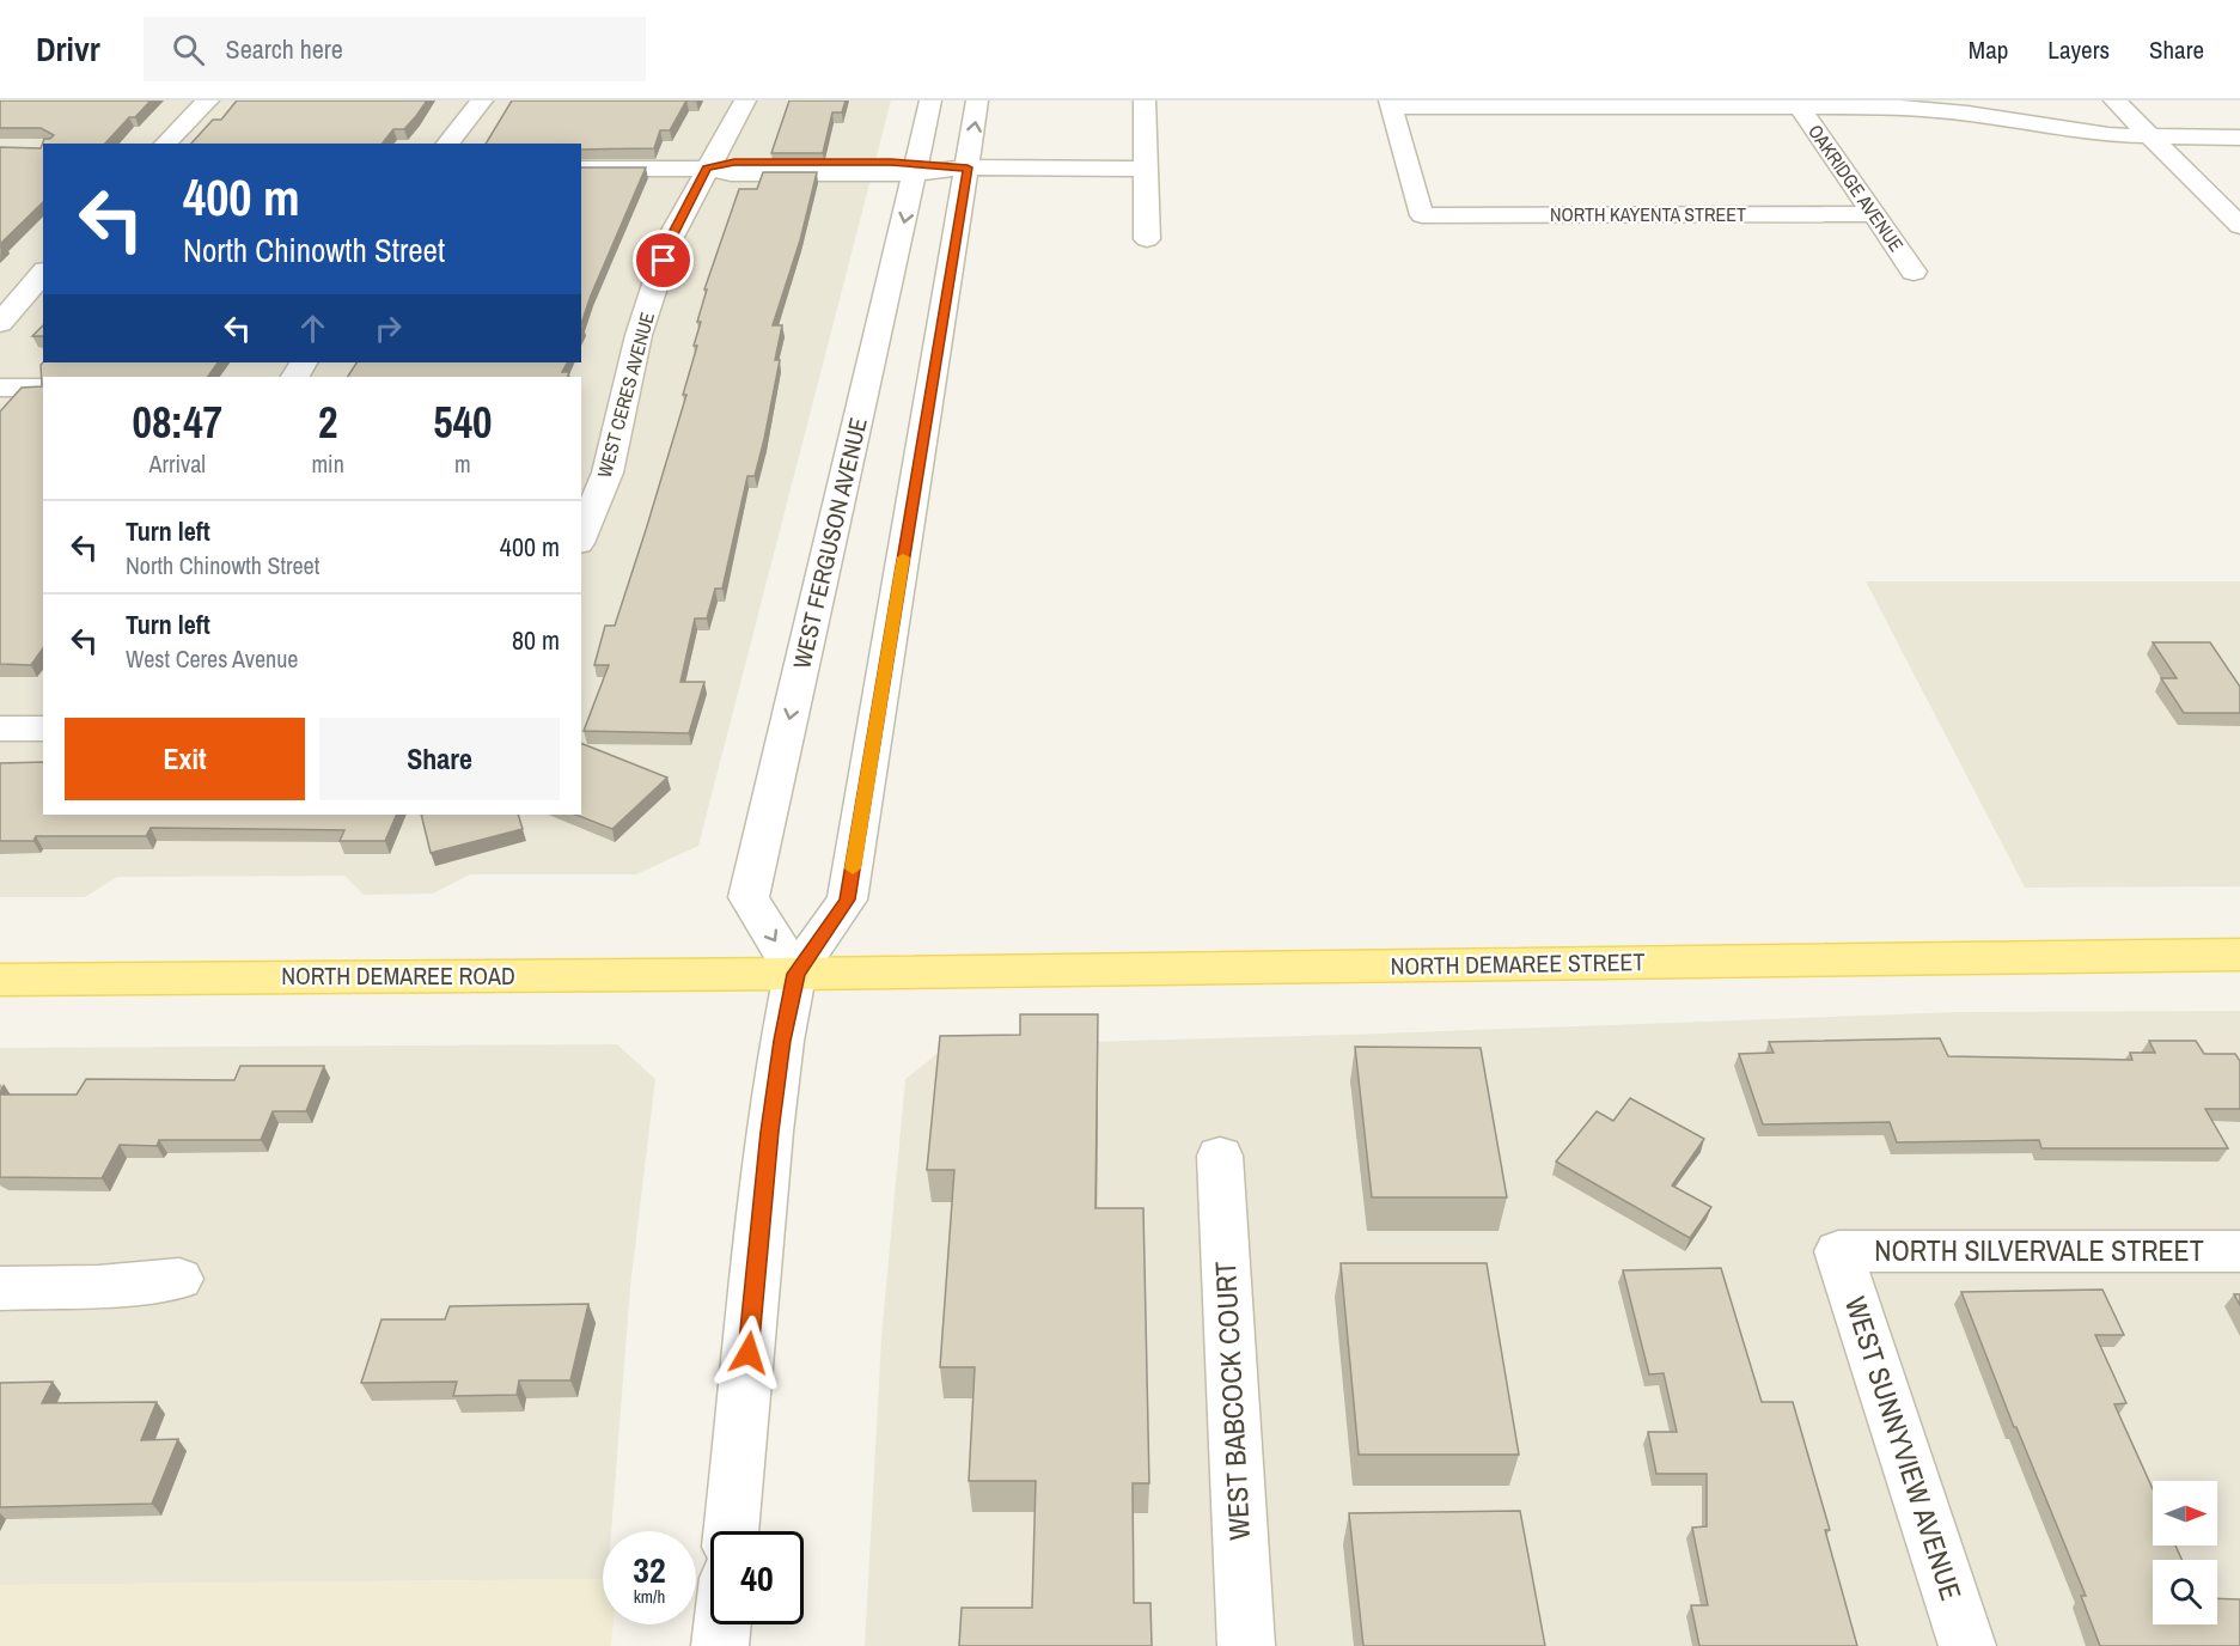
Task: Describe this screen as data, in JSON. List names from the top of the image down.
{
  "streets": {
    "main road": ["NORTH DEMAREE STREET", "NORTH DEMAREE ROAD"],
    "street": [
      "OAKRIDGE AVENUE",
      "NORTH KAYENTA STREET",
      "WEST CERES AVENUE",
      "WEST FERGUSON AVENUE",
      "NORTH SILVERVALE STREET",
      "WEST BABCOCK COURT",
      "WEST SUNNYVIEW AVENUE"
    ]
  },
  "crossings": [
    ["OAKRIDGE AVENUE", "NORTH KAYENTA STREET"],
    ["WEST FERGUSON AVENUE", "NORTH DEMAREE STREET"],
    ["WEST FERGUSON AVENUE", "NORTH DEMAREE ROAD"],
    ["NORTH DEMAREE STREET", "NORTH DEMAREE ROAD"],
    ["NORTH SILVERVALE STREET", "WEST SUNNYVIEW AVENUE"]
  ],
  "north": "right",
  "page": {
    "header": "Drivr",
    "search": "Search here",
    "nav": ["Map", "Layers", "Share"],
    "turn": ["400 m", "North Chinowth Street"],
    "eta": [
      "08:47",
      "Arrival",
      "2",
      "min",
      "540",
      "m"
    ],
    "list": [
      {
        "name": "Turn left",
        "note": "North Chinowth Street",
        "value": "400 m"
      },
      {
        "name": "Turn left",
        "note": "West Ceres Avenue",
        "value": "80 m"
      }
    ],
    "buttons": ["Exit", "Share"],
    "speed": "32 km/h",
    "limit": "40"
  }
}
